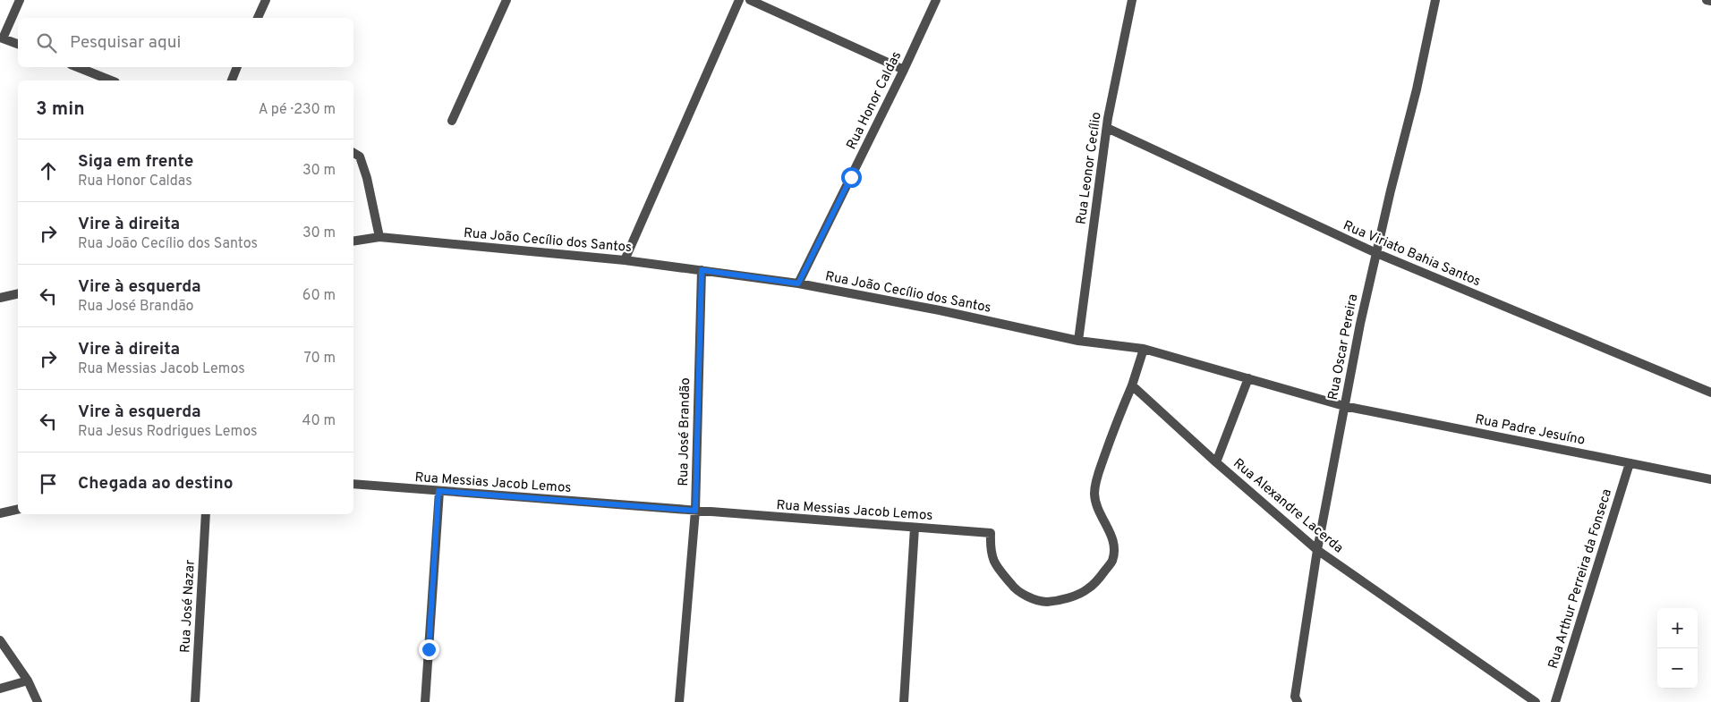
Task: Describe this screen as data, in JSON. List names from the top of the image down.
{
  "streets": {
    "street": [
      "Rua Honor Caldas",
      "Rua Leonor Cecílio",
      "Rua João Cecílio dos Santos",
      "Rua Viriato Bahia Santos",
      "Rua Oscar Pereira",
      "Rua Padre Jesuíno",
      "Rua José Brandão",
      "Rua Messias Jacob Lemos",
      "Rua Alexandre Lacerda",
      "Rua Arthur Perreira da Fonseca",
      "Rua José Nazar"
    ]
  },
  "crossings": [
    ["Rua Honor Caldas", "Rua João Cecílio dos Santos"],
    ["Rua Leonor Cecílio", "Rua João Cecílio dos Santos"],
    ["Rua Leonor Cecílio", "Rua Viriato Bahia Santos"],
    ["Rua João Cecílio dos Santos", "Rua Oscar Pereira"],
    ["Rua João Cecílio dos Santos", "Rua Padre Jesuíno"],
    ["Rua João Cecílio dos Santos", "Rua José Brandão"],
    ["Rua Viriato Bahia Santos", "Rua Oscar Pereira"],
    ["Rua Oscar Pereira", "Rua Padre Jesuíno"],
    ["Rua Oscar Pereira", "Rua Alexandre Lacerda"],
    ["Rua Padre Jesuíno", "Rua Arthur Perreira da Fonseca"],
    ["Rua José Brandão", "Rua Messias Jacob Lemos"],
    ["Rua Messias Jacob Lemos", "Rua Alexandre Lacerda"]
  ],
  "page": {
    "search": "Pesquisar aqui",
    "heading": ["3 min", "A pé · 230 m"],
    "list": [
      ["Siga em frente", "Rua Honor Caldas", "30 m"],
      ["Vire à direita", "Rua João Cecílio dos Santos", "30 m"],
      ["Vire à esquerda", "Rua José Brandão", "60 m"],
      ["Vire à direita", "Rua Messias Jacob Lemos", "70 m"],
      ["Vire à esquerda", "Rua Jesus Rodrigues Lemos", "40 m"],
      "Chegada ao destino"
    ],
    "map_buttons": ["+", "−"]
  }
}
